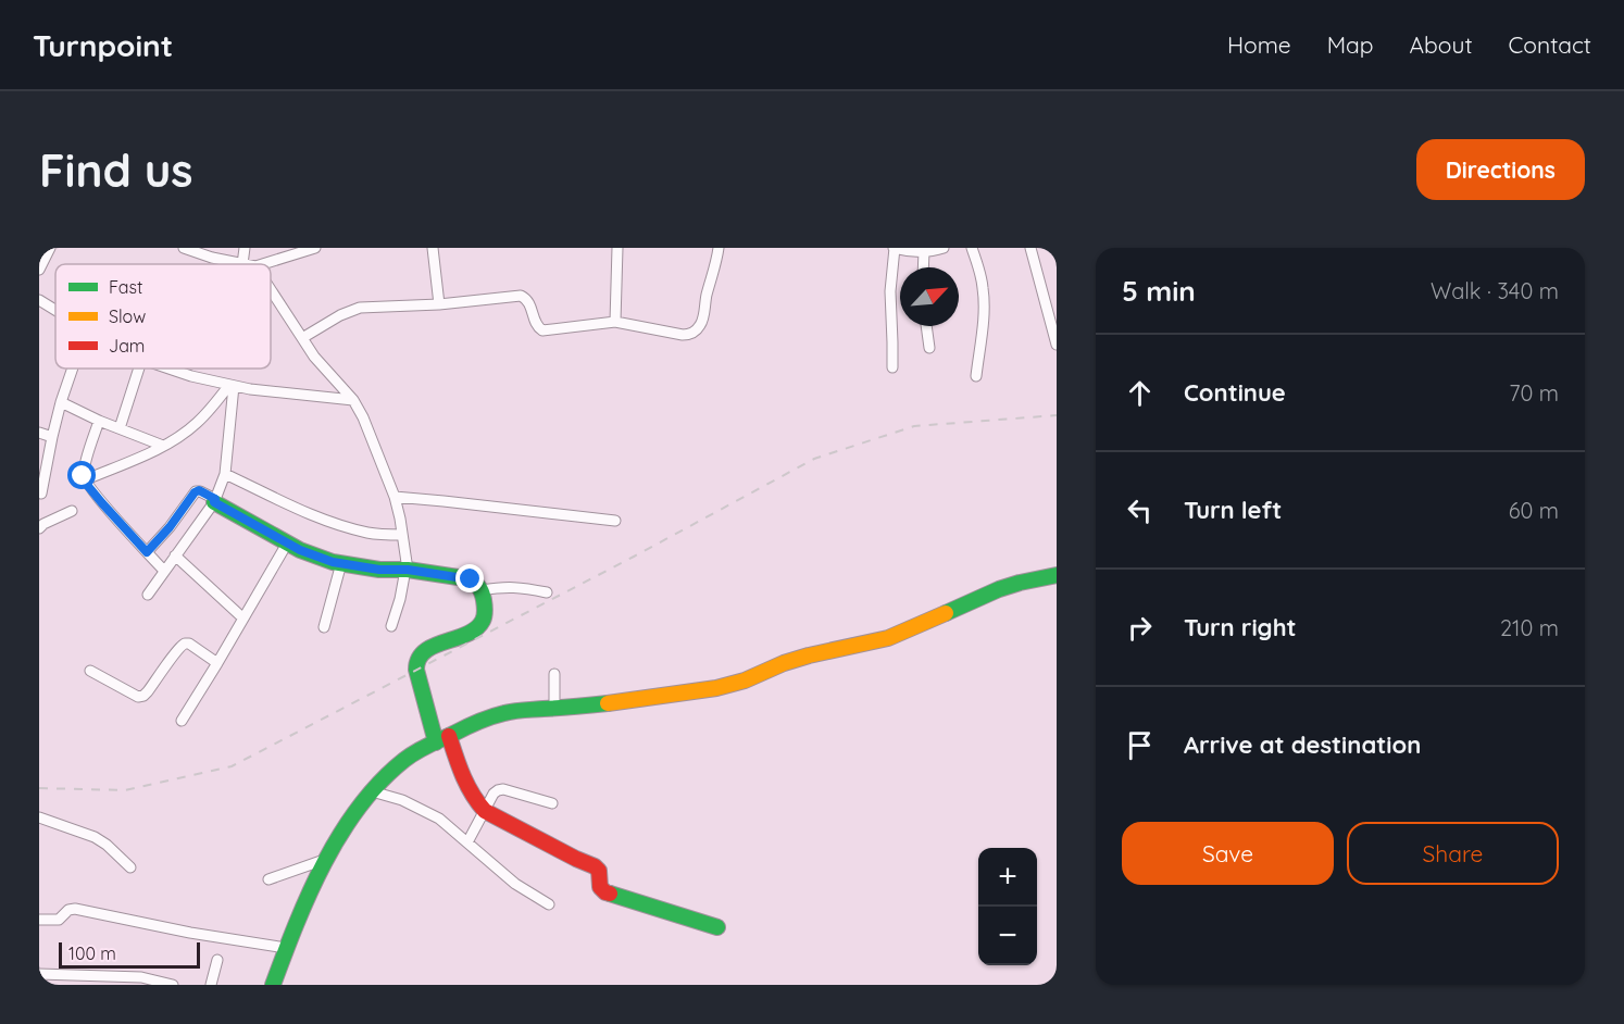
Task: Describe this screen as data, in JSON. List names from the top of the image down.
{
  "legend": ["Fast", "Slow", "Jam"],
  "scale_bar": "100 m",
  "north": "top right",
  "page": {
    "header": "Turnpoint",
    "nav": [
      "Home",
      "Map",
      "About",
      "Contact"
    ],
    "buttons": [
      "Directions",
      ["Save", "Share"]
    ],
    "title": "Find us",
    "heading": ["5 min", "Walk · 340 m"],
    "list": [
      ["Continue", "70 m"],
      ["Turn left", "60 m"],
      ["Turn right", "210 m"],
      "Arrive at destination"
    ],
    "map_buttons": ["+", "−"],
    "scale": "100 m"
  }
}
